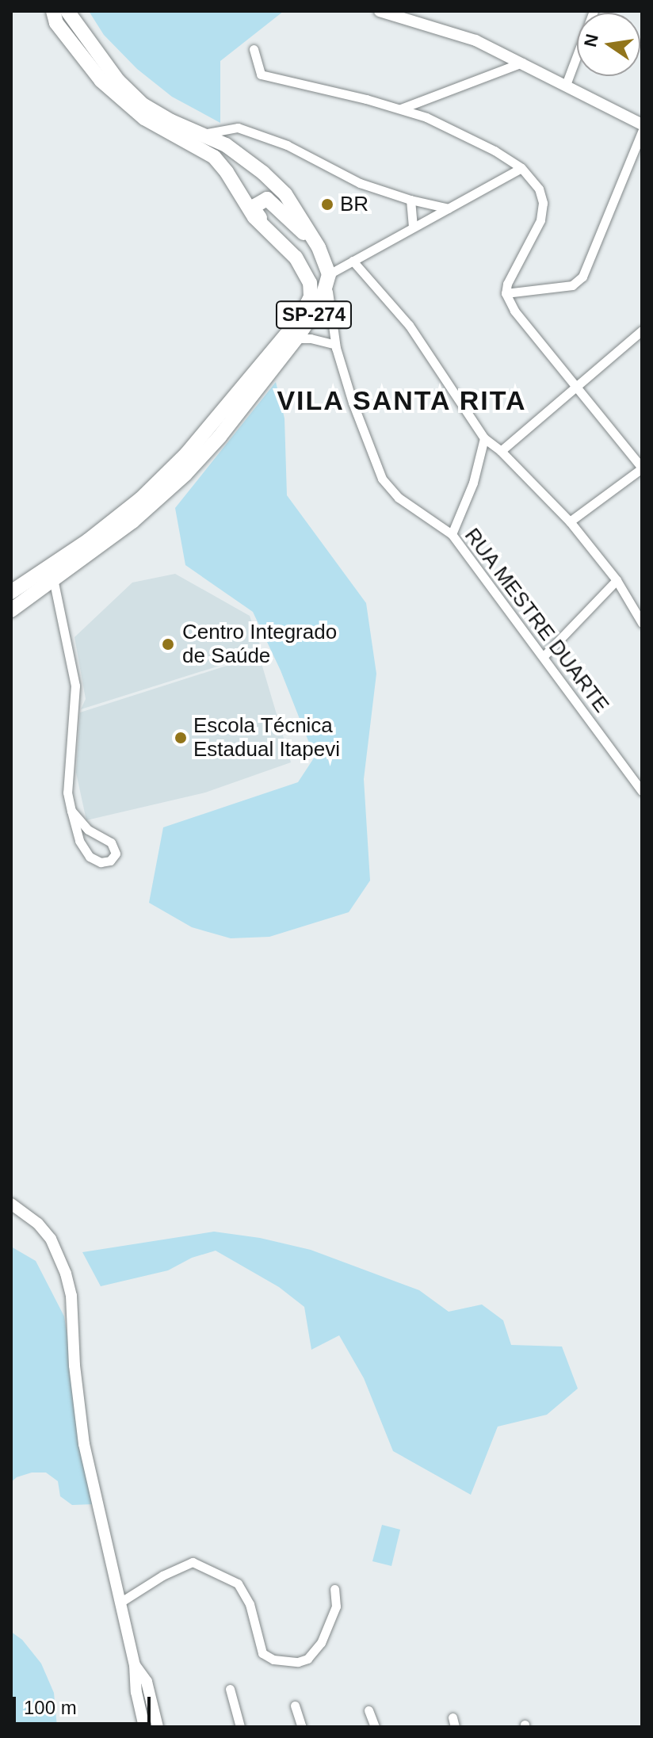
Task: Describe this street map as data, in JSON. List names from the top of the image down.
{
  "streets": {
    "main road": ["SP-274"],
    "street": ["RUA MESTRE DUARTE"]
  },
  "crossings": [
    ["SP-274", "RUA MESTRE DUARTE"]
  ],
  "districts": ["VILA SANTA RITA"],
  "places": ["BR", "Centro Integrado de Saúde", "Escola Técnica Estadual Itapevi"],
  "scale_bar": "100 m",
  "north": "left"
}
